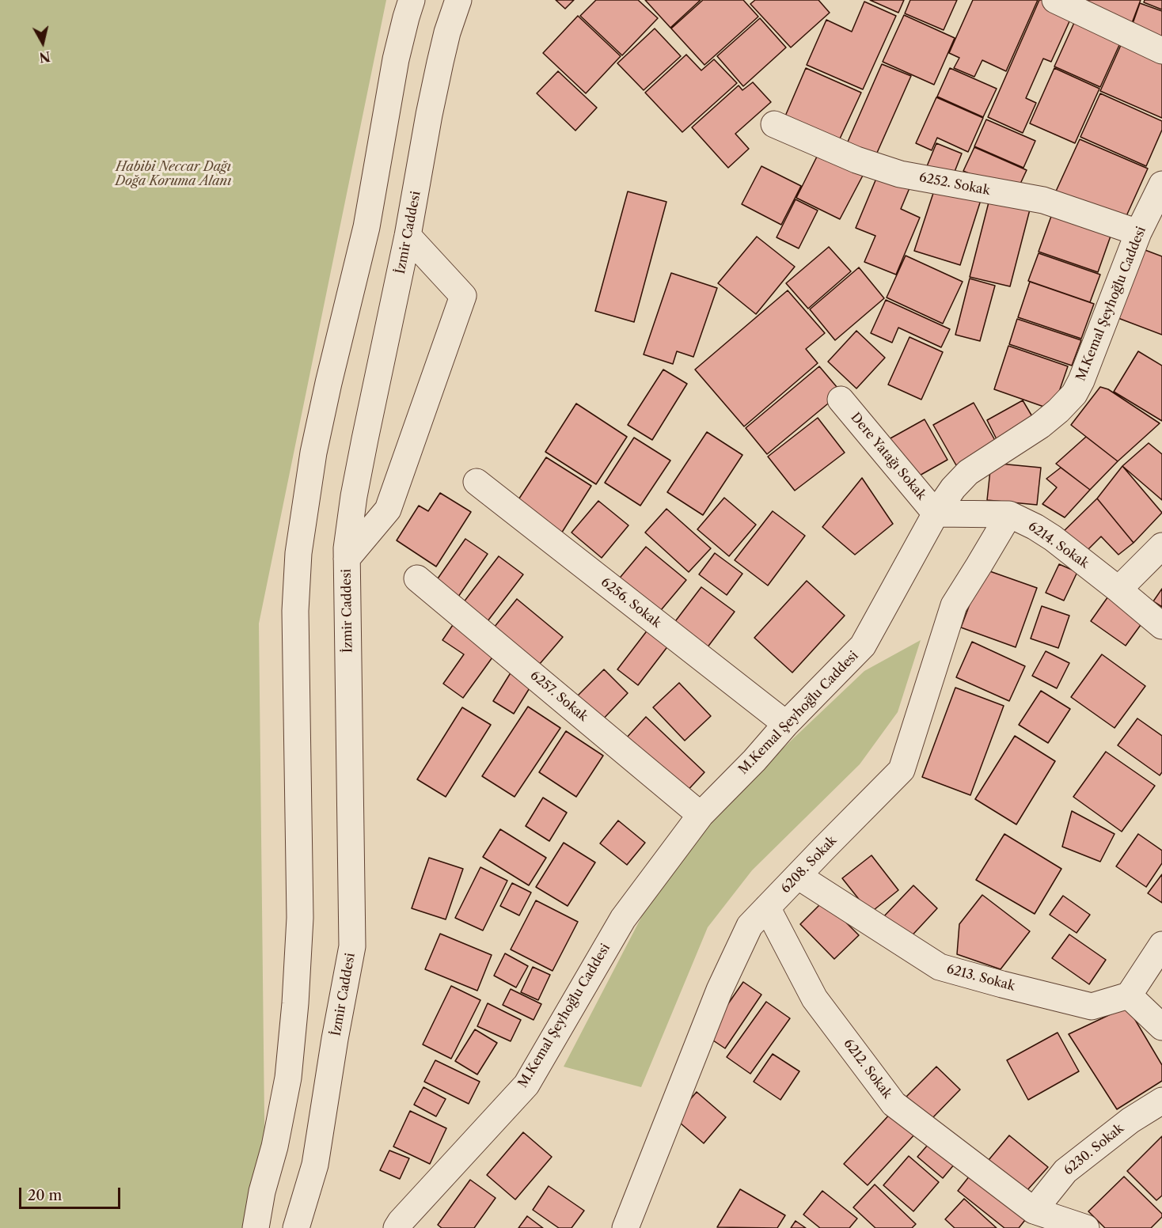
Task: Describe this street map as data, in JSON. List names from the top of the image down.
{
  "streets": {
    "street": [
      "6252. Sokak",
      "İzmir Caddesi",
      "M.Kemal Şeyhoğlu Caddesi",
      "Dere Yatağı Sokak",
      "6214. Sokak",
      "6256. Sokak",
      "6257. Sokak",
      "6208. Sokak",
      "6213. Sokak",
      "6212. Sokak",
      "6230. Sokak"
    ]
  },
  "crossings": [
    ["6252. Sokak", "M.Kemal Şeyhoğlu Caddesi"],
    ["M.Kemal Şeyhoğlu Caddesi", "Dere Yatağı Sokak"],
    ["M.Kemal Şeyhoğlu Caddesi", "6214. Sokak"],
    ["M.Kemal Şeyhoğlu Caddesi", "6256. Sokak"],
    ["M.Kemal Şeyhoğlu Caddesi", "6257. Sokak"],
    ["Dere Yatağı Sokak", "6214. Sokak"],
    ["6214. Sokak", "6208. Sokak"],
    ["6208. Sokak", "6213. Sokak"],
    ["6208. Sokak", "6212. Sokak"],
    ["6212. Sokak", "6230. Sokak"]
  ],
  "parks": ["Habibi Neccar Dağı Doğa Koruma Alanı"],
  "scale_bar": "20 m",
  "north": "bottom"
}
